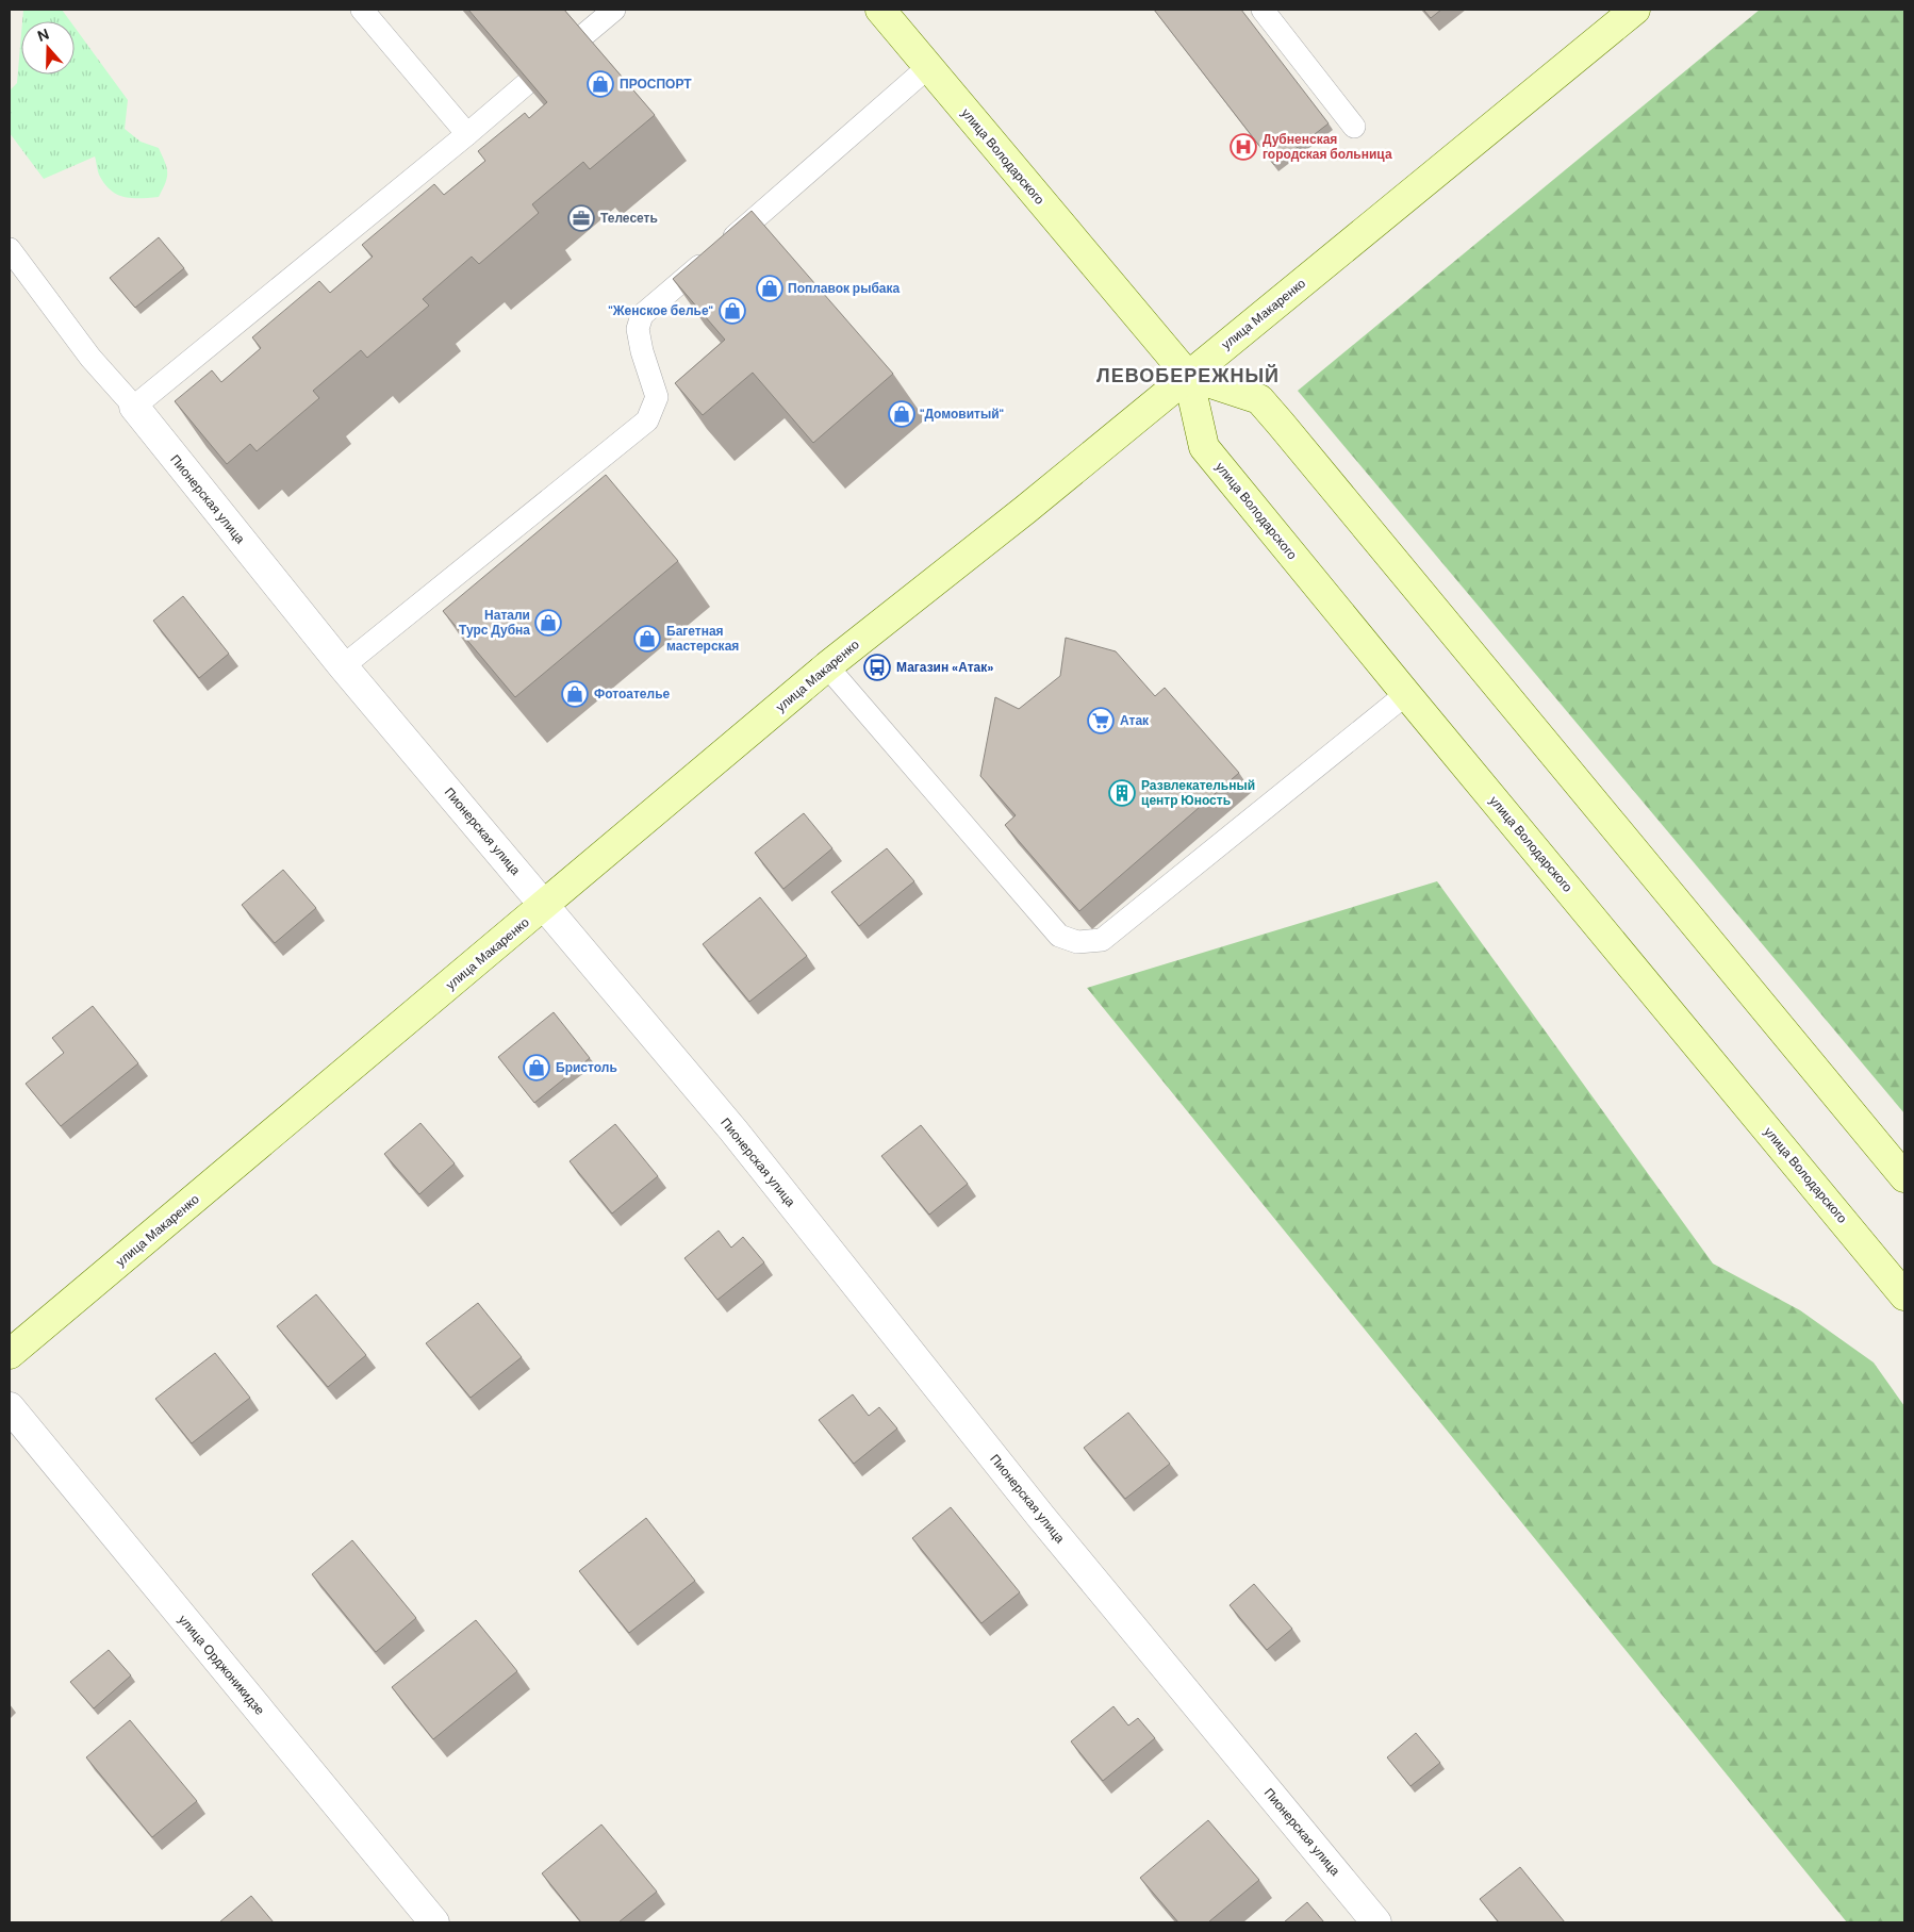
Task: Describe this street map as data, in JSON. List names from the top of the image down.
{
  "streets": {
    "main road": ["улица Володарского", "улица Макаренко"],
    "street": ["Пионерская улица", "улица Орджоникидзе"]
  },
  "crossings": [
    ["улица Володарского", "улица Макаренко"],
    ["улица Макаренко", "Пионерская улица"]
  ],
  "districts": ["ЛЕВОБЕРЕЖНЫЙ"],
  "places": {
    "shop": [
      "ПРОСПОРТ",
      "Поплавок рыбака",
      "\"Женское белье\"",
      "\"Домовитый\"",
      "Натали Турс Дубна",
      "Багетная мастерская",
      "Фотоателье",
      "Бристоль"
    ],
    "hospital": ["Дубненская городская больница"],
    "office": ["Телесеть"],
    "bus stop": ["Магазин «Атак»"],
    "supermarket": ["Атак"],
    "building": ["Развлекательный центр Юность"]
  },
  "north": "top"
}
